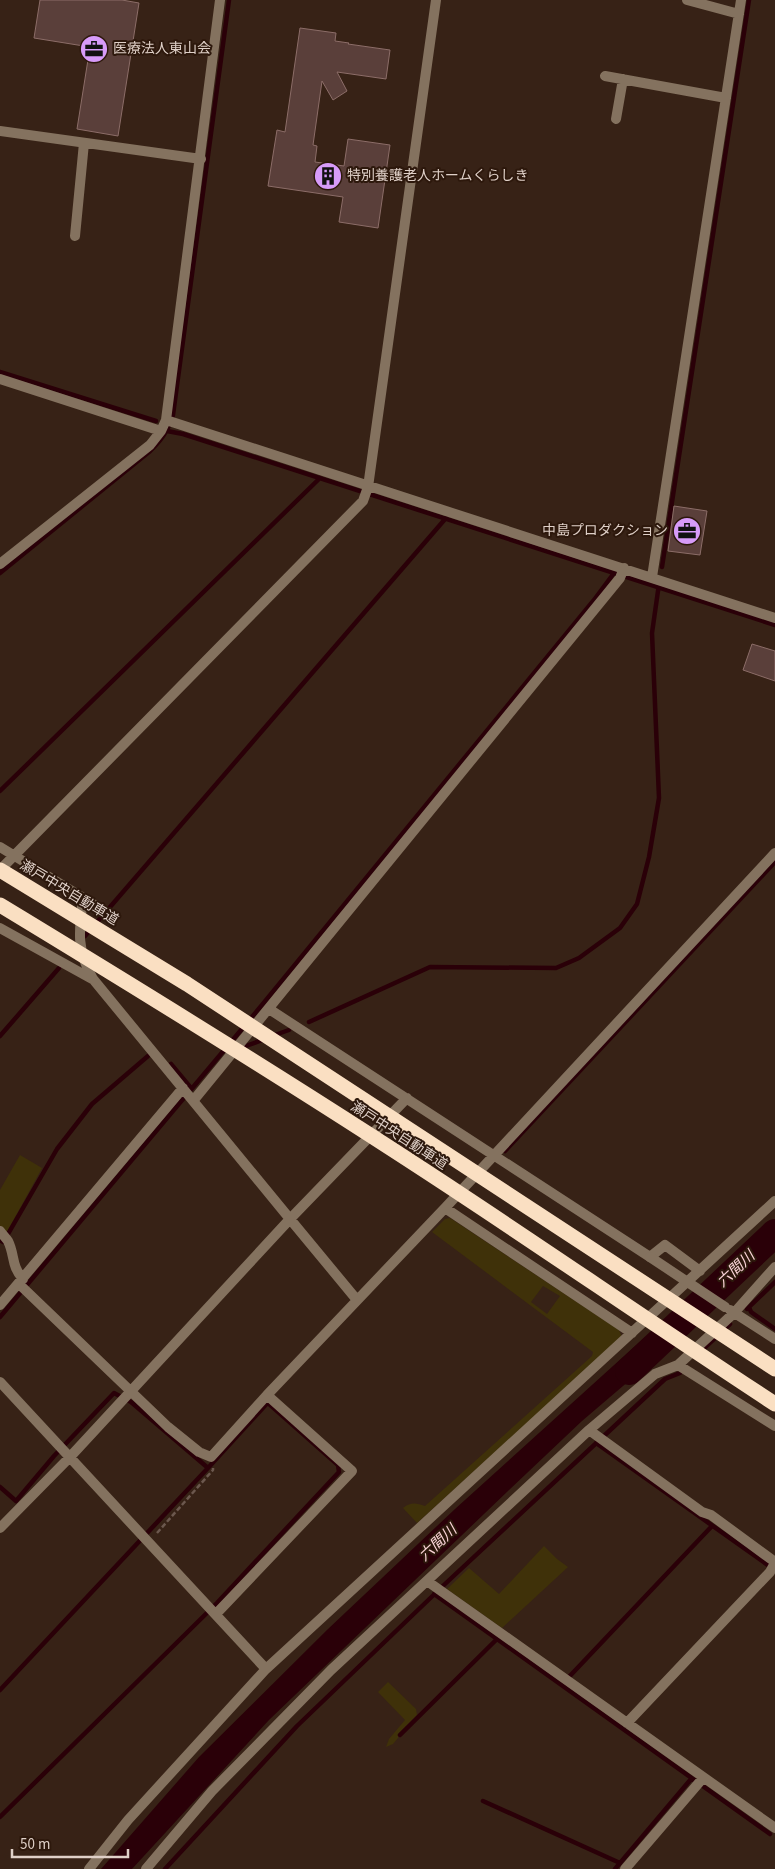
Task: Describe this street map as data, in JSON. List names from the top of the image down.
{
  "streets": {
    "highway": ["瀬戸中央自動車道"]
  },
  "water": ["六間川"],
  "places": {
    "office": ["医療法人東山会", "中島プロダクション"],
    "building": ["特別養護老人ホームくらしき"]
  },
  "scale_bar": "50 m"
}
